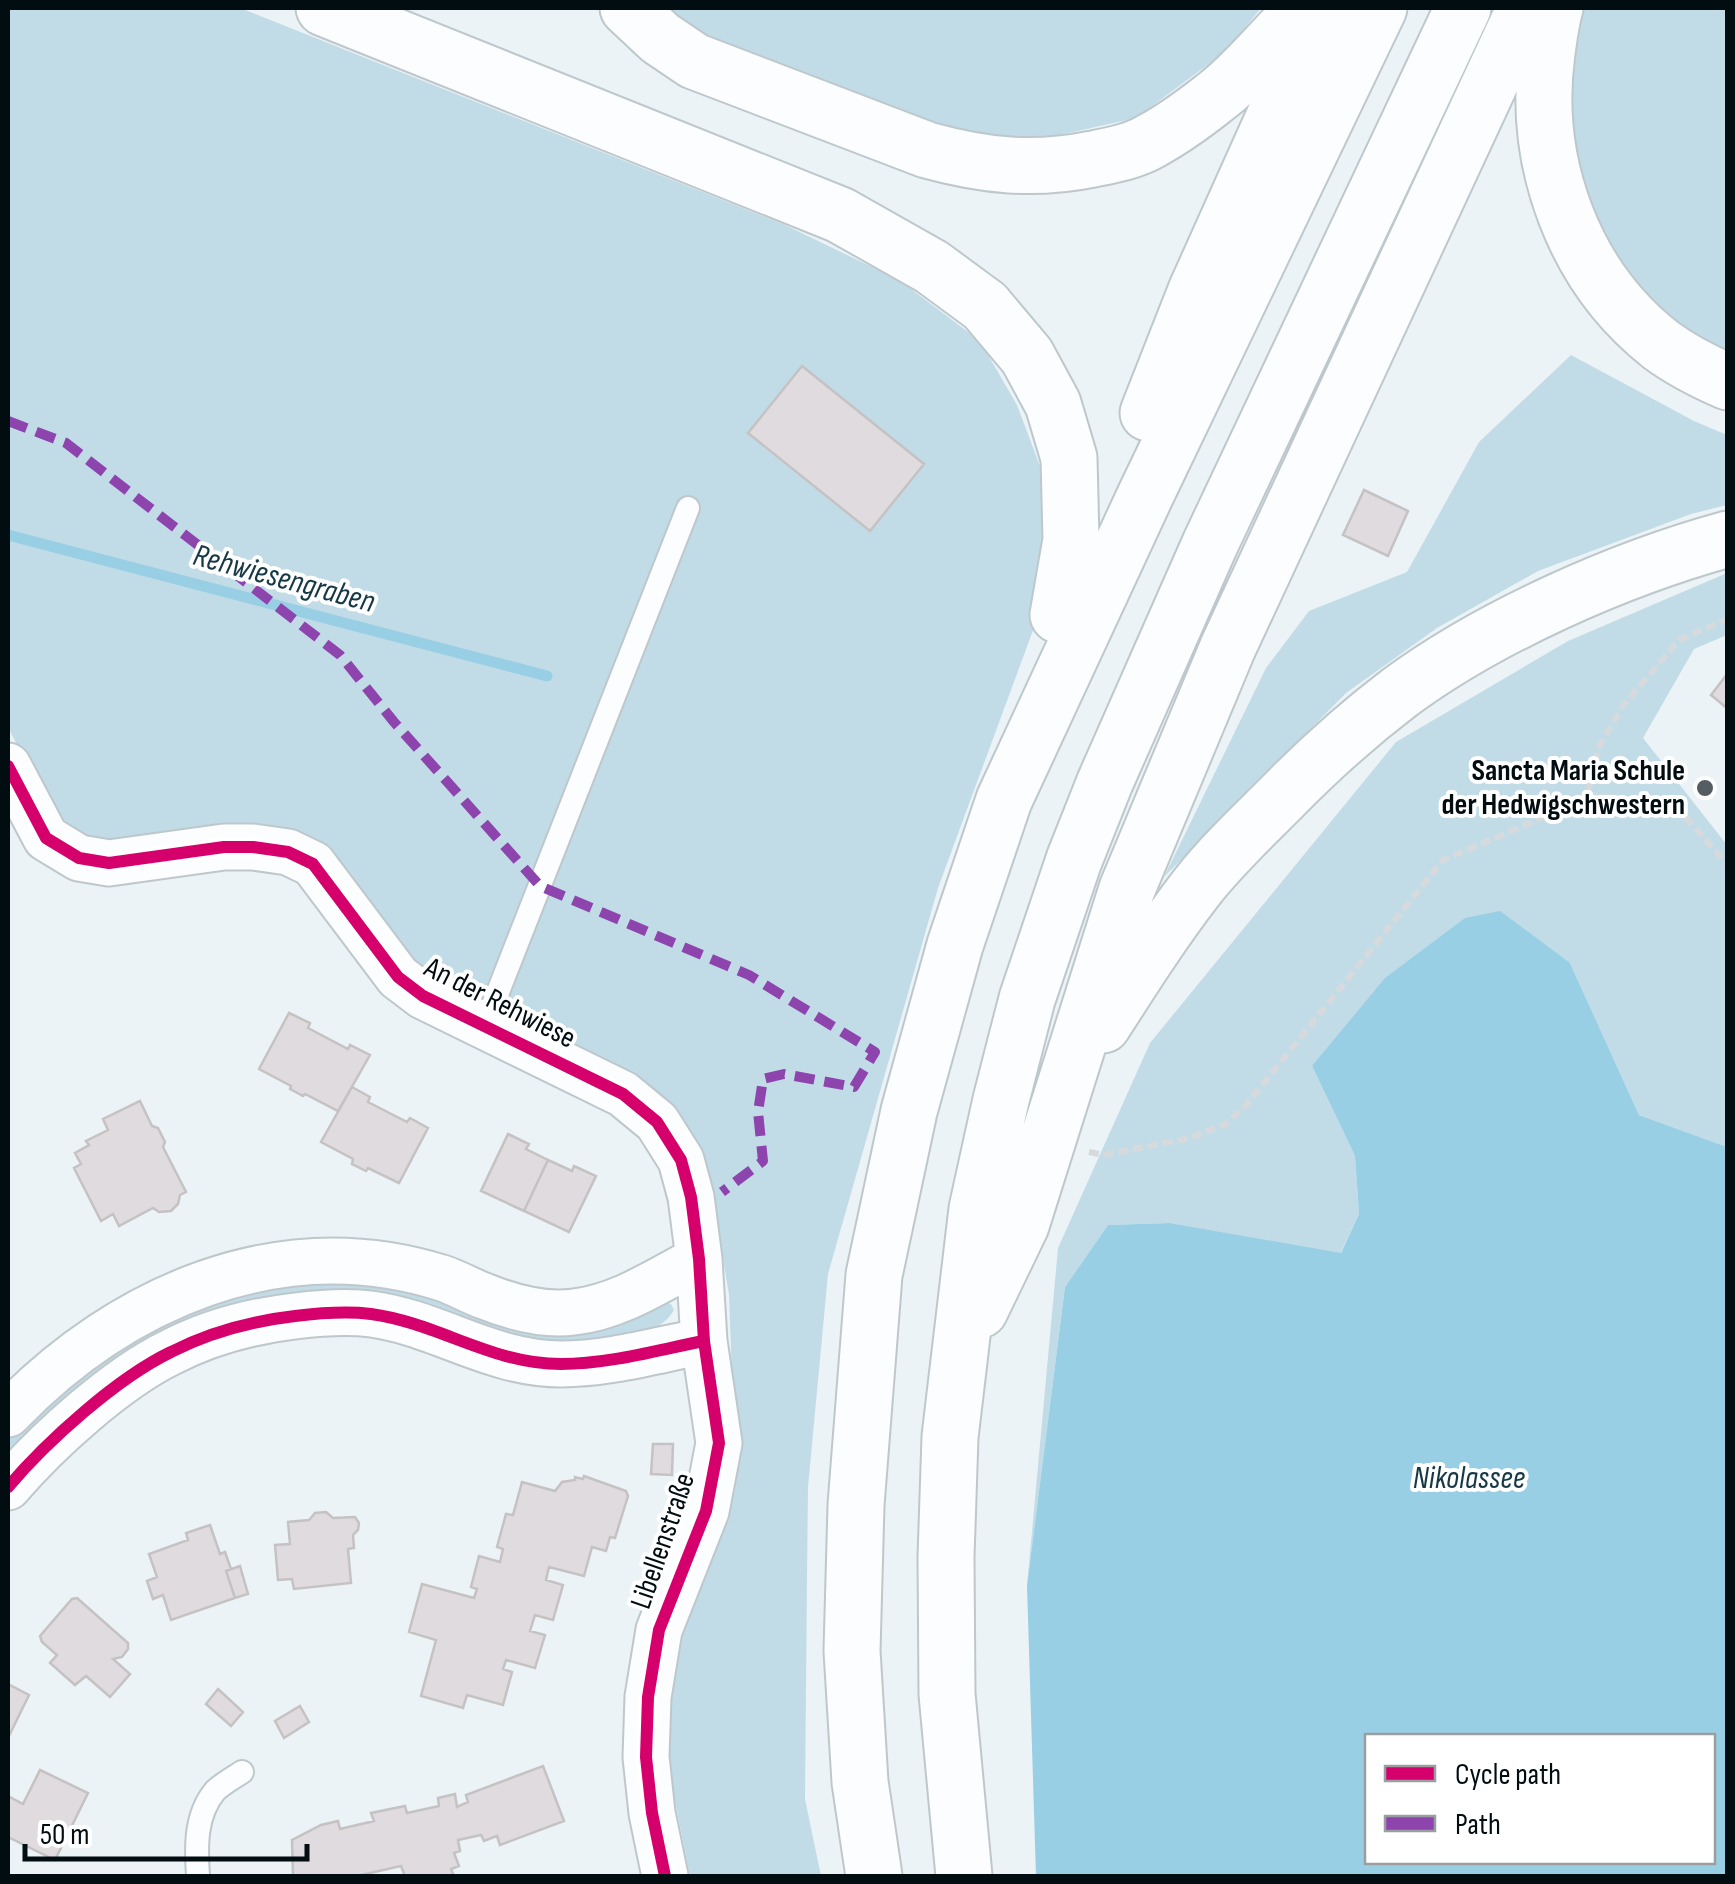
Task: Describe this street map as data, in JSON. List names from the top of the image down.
{
  "streets": {
    "street": ["An der Rehwiese", "Libellenstraße"]
  },
  "crossings": [
    ["An der Rehwiese", "Libellenstraße"]
  ],
  "water": ["Rehwiesengraben", "Nikolassee"],
  "places": ["Sancta Maria Schule der Hedwigschwestern"],
  "legend": ["Cycle path", "Path"],
  "scale_bar": "50 m"
}
